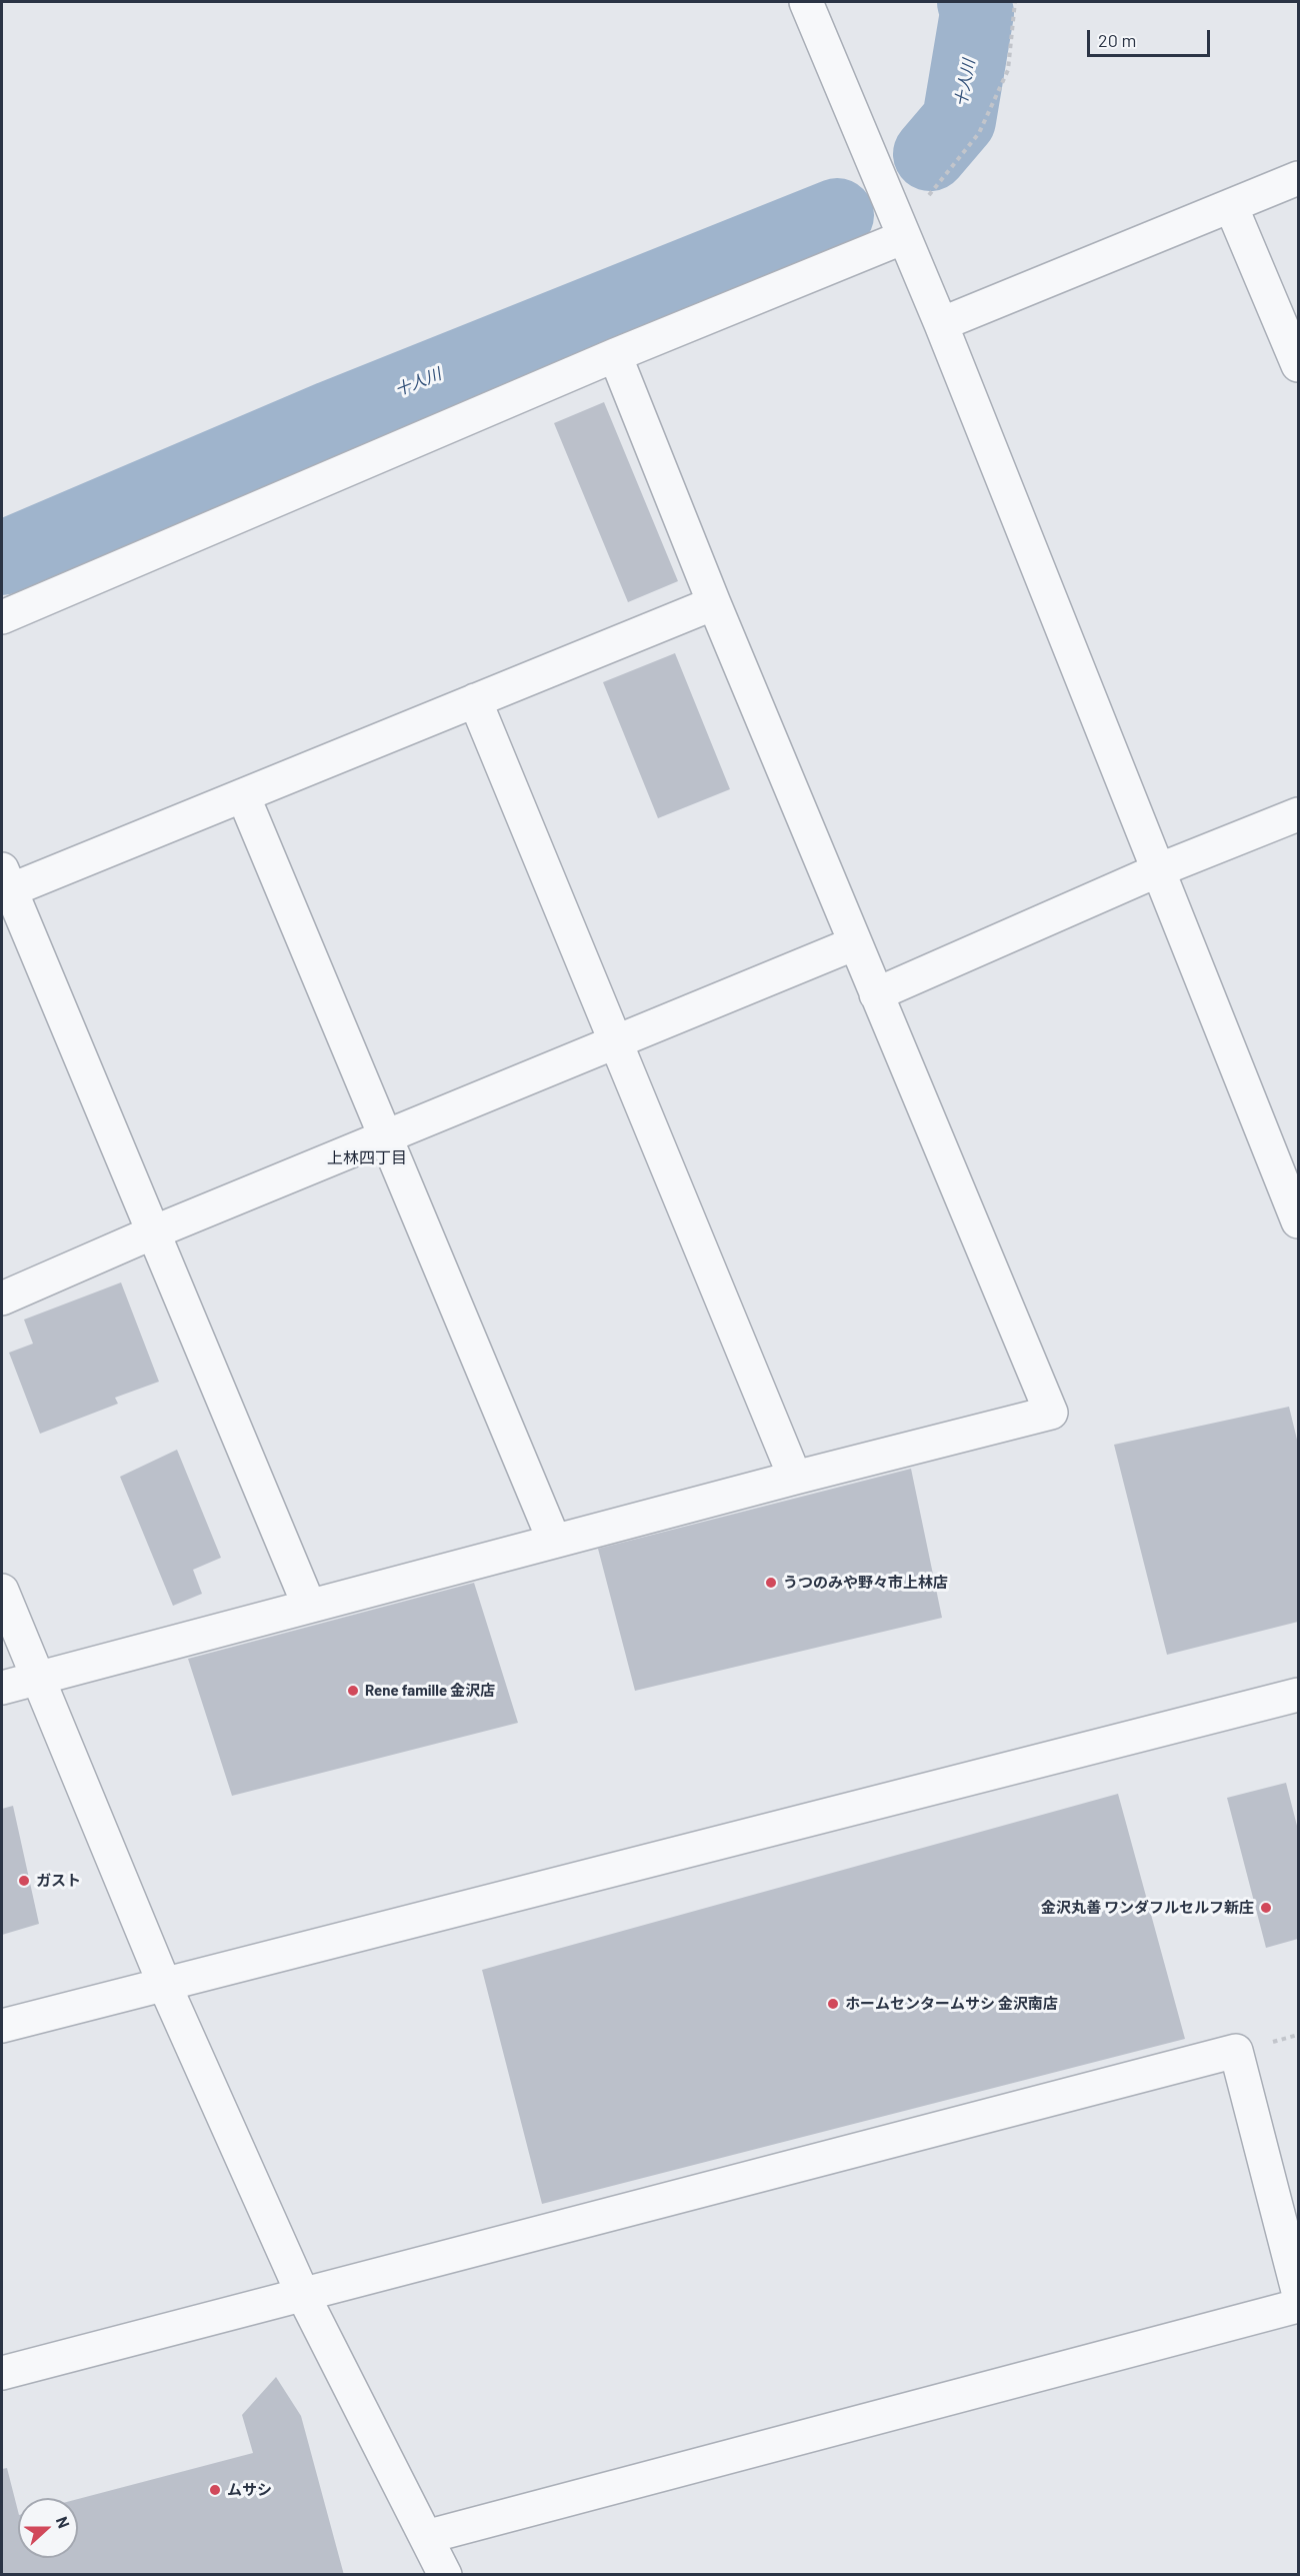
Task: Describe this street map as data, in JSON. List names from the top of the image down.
{
  "districts": ["上林四丁目"],
  "water": ["十人川"],
  "places": [
    "うつのみや野々市上林店",
    "Rene famille 金沢店",
    "ガスト",
    "金沢丸善 ワンダフルセルフ新庄",
    "ホームセンタームサシ 金沢南店",
    "ムサシ"
  ],
  "scale_bar": "20 m",
  "north": "right"
}
